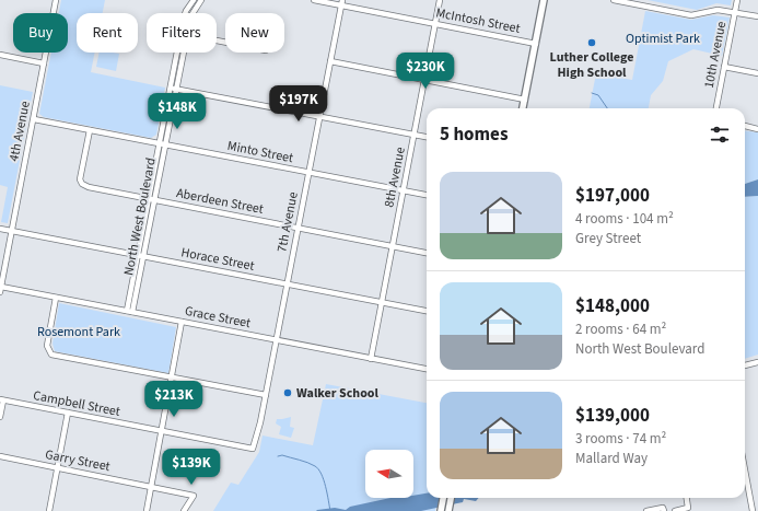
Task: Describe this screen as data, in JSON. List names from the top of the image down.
{
  "streets": {
    "street": [
      "McIntosh Street",
      "10th Avenue",
      "4th Avenue",
      "Minto Street",
      "8th Avenue",
      "Aberdeen Street",
      "North West Boulevard",
      "7th Avenue",
      "Horace Street",
      "Grace Street",
      "Campbell Street",
      "Garry Street"
    ]
  },
  "crossings": [
    ["McIntosh Street", "8th Avenue"],
    ["McIntosh Street", "7th Avenue"],
    ["4th Avenue", "Minto Street"],
    ["4th Avenue", "Horace Street"],
    ["4th Avenue", "Grace Street"],
    ["Minto Street", "8th Avenue"],
    ["Minto Street", "Aberdeen Street"],
    ["Minto Street", "North West Boulevard"],
    ["Minto Street", "7th Avenue"],
    ["8th Avenue", "Aberdeen Street"],
    ["8th Avenue", "Horace Street"],
    ["8th Avenue", "Grace Street"],
    ["Aberdeen Street", "North West Boulevard"],
    ["Aberdeen Street", "7th Avenue"],
    ["North West Boulevard", "Horace Street"],
    ["North West Boulevard", "Grace Street"],
    ["7th Avenue", "Horace Street"],
    ["7th Avenue", "Grace Street"],
    ["7th Avenue", "Campbell Street"]
  ],
  "parks": ["Optimist Park", "Rosemont Park"],
  "places": ["Luther College High School", "Walker School"],
  "north": "left",
  "page": {
    "chip": [
      "Buy",
      "Rent",
      "Filters",
      "New"
    ],
    "price": [
      "$230K",
      "$197K",
      "$148K",
      "$213K",
      "$139K"
    ],
    "heading": "5 homes",
    "list": [
      {
        "name": "$197,000",
        "note": "4 rooms · 104 m² · Grey Street"
      },
      {
        "name": "$148,000",
        "note": "2 rooms · 64 m² · North West Boulevard"
      },
      {
        "name": "$139,000",
        "note": "3 rooms · 74 m² · Mallard Way"
      }
    ]
  }
}
